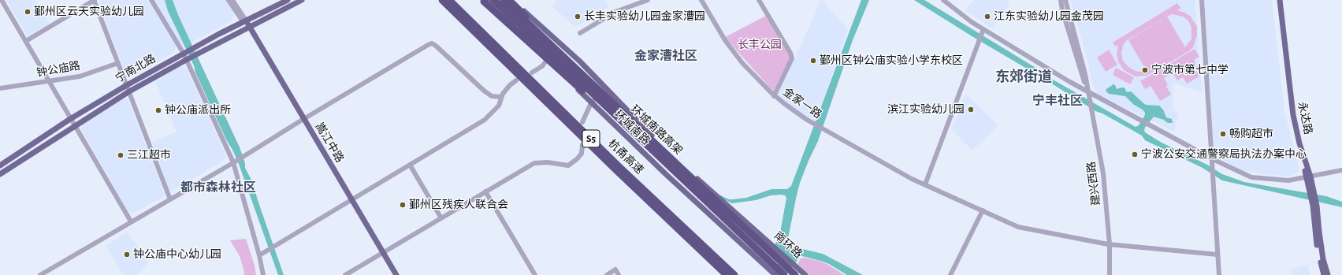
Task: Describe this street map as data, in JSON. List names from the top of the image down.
{
  "streets": {
    "highway": ["环城南路高架", "S5", "杭甬高速"],
    "main road": [
      "宁南北路",
      "永达路",
      "环城南路",
      "嵩江中路",
      "南环路"
    ],
    "street": ["钟公庙路", "金家一路", "建兴西路"]
  },
  "crossings": [
    ["宁南北路", "嵩江中路"],
    ["金家一路", "建兴西路"],
    ["环城南路", "南环路"]
  ],
  "districts": [
    "金家漕社区",
    "东郊街道",
    "宁丰社区",
    "都市森林社区"
  ],
  "parks": ["长丰公园"],
  "places": [
    "鄞州区云天实验幼儿园",
    "长丰实验幼儿园金家漕园",
    "江东实验幼儿园金茂园",
    "鄞州区钟公庙实验小学东校区",
    "宁波市第七中学",
    "滨江实验幼儿园",
    "钟公庙派出所",
    "畅购超市",
    "宁波公安交通警察局执法办案中心",
    "三江超市",
    "鄞州区残疾人联合会",
    "钟公庙中心幼儿园"
  ]
}
